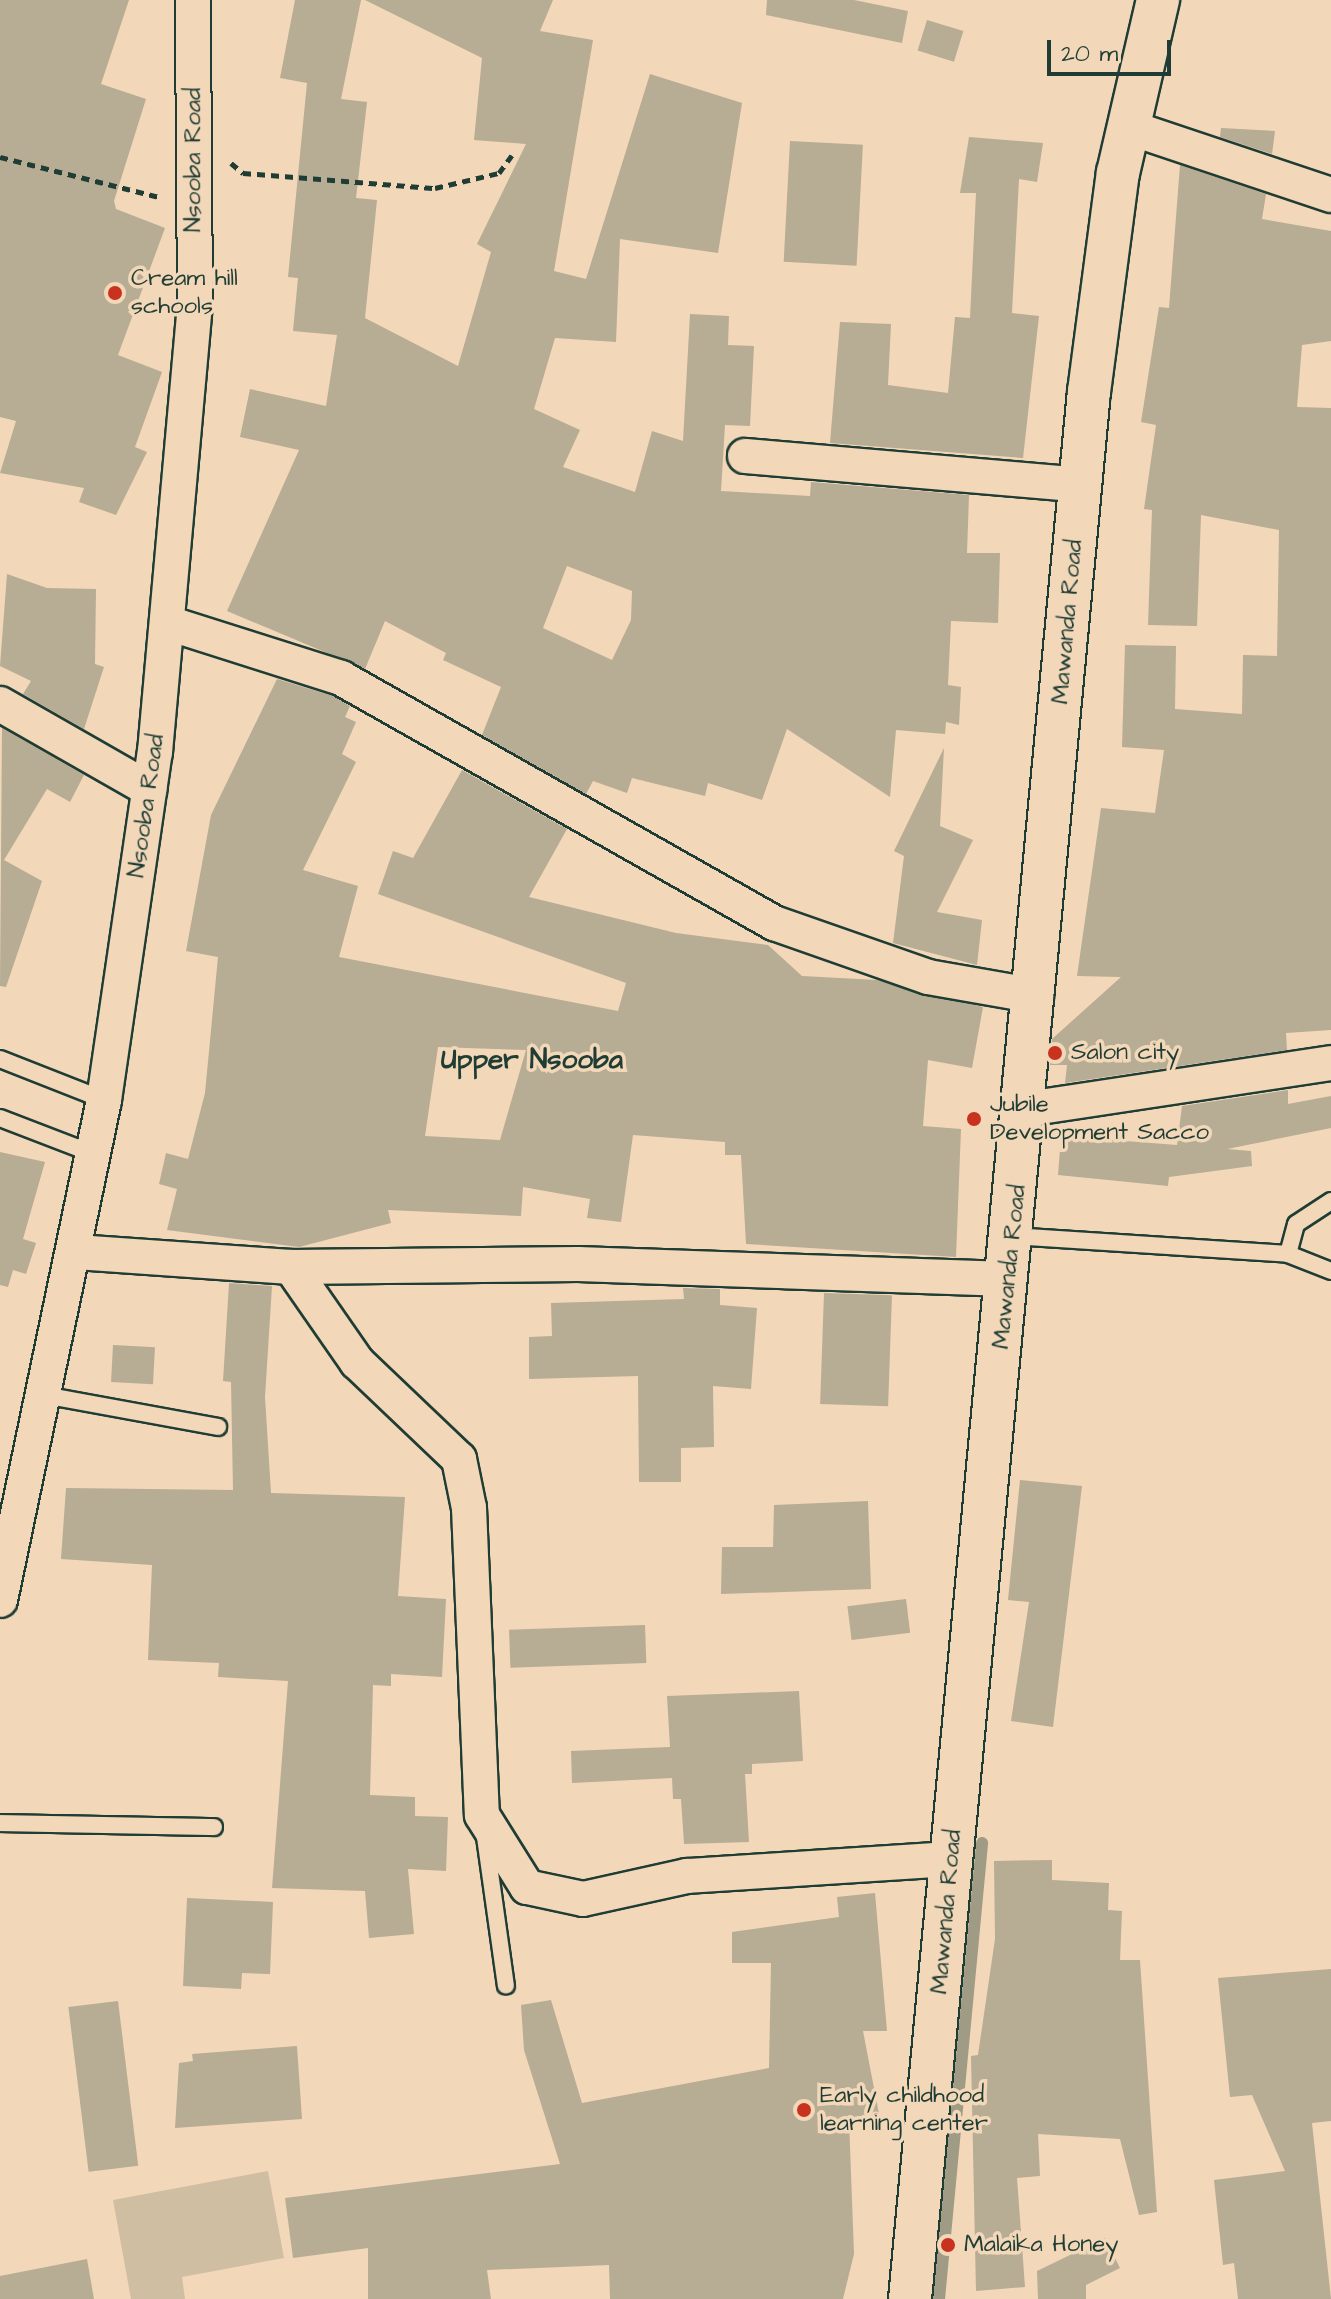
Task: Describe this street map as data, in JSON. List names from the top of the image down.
{
  "streets": {
    "street": ["Nsooba Road", "Mawanda Road"]
  },
  "districts": ["Upper Nsooba"],
  "places": [
    "Cream hill schools",
    "Salon city",
    "Jubile Development Sacco",
    "Early childhood learning center",
    "Malaika Honey"
  ],
  "scale_bar": "20 m"
}
